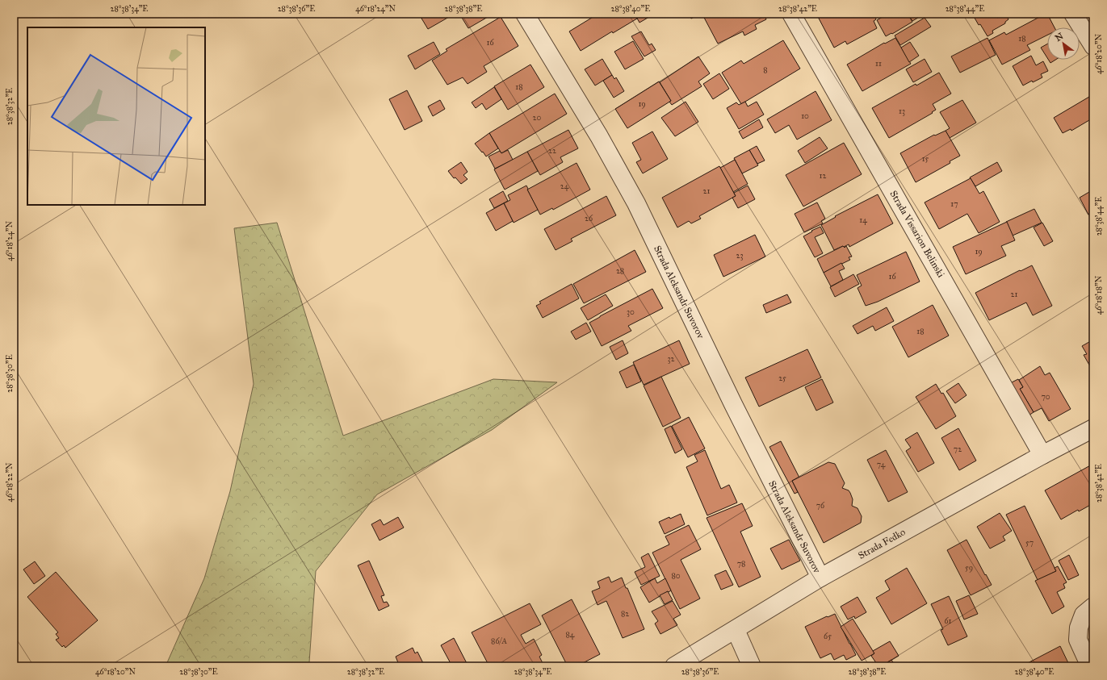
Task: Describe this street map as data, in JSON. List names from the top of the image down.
{
  "streets": {
    "street": ["Strada Vissarion Belinski", "Strada Aleksandr Suvorov", "Strada Fedko"]
  },
  "crossings": [
    ["Strada Vissarion Belinski", "Strada Fedko"],
    ["Strada Aleksandr Suvorov", "Strada Fedko"]
  ],
  "house_numbers": [
    "18",
    "16",
    "11",
    "8",
    "18",
    "19",
    "13",
    "10",
    "20",
    "22",
    "15",
    "12",
    "24",
    "21",
    "17",
    "26",
    "14",
    "19",
    "23",
    "28",
    "16",
    "21",
    "30",
    "18",
    "32",
    "25",
    "70",
    "72",
    "74",
    "76",
    "57",
    "78",
    "59",
    "80",
    "82",
    "61",
    "84",
    "65",
    "86/A"
  ],
  "north": "top left",
  "coordinates": [
    "28°38'34\"E",
    "28°38'36\"E",
    "46°18'24\"N",
    "28°38'38\"E",
    "28°38'40\"E",
    "28°38'42\"E",
    "28°38'44\"E",
    "46°18'20\"N",
    "28°38'32\"E",
    "46°18'18\"N",
    "28°38'30\"E",
    "46°18'22\"N"
  ]
}
